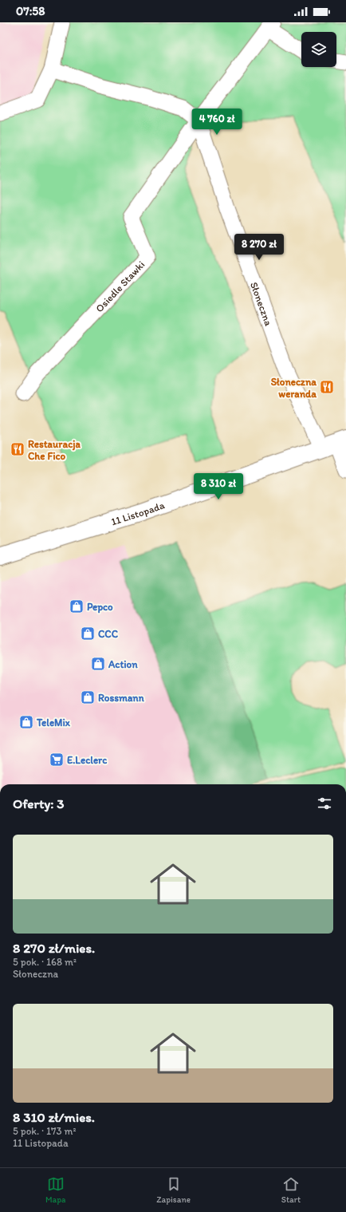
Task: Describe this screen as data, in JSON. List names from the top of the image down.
{
  "streets": {
    "street": ["Osiedle Stawki", "Słoneczna", "11 Listopada"]
  },
  "crossings": [
    ["Osiedle Stawki", "Słoneczna"],
    ["Słoneczna", "11 Listopada"]
  ],
  "places": {
    "restaurant": ["Słoneczna weranda", "Restauracja Che Fico"],
    "shop": [
      "Pepco",
      "CCC",
      "Action",
      "Rossmann",
      "TeleMix"
    ],
    "supermarket": ["E.Leclerc"]
  },
  "page": {
    "status": "07:58",
    "price": ["4 760 zł", "8 270 zł", "8 310 zł"],
    "heading": "Oferty: 3",
    "list": [
      {
        "name": "8 270 zł/mies.",
        "note": "5 pok. · 168 m² · Słoneczna"
      },
      {
        "name": "8 310 zł/mies.",
        "note": "5 pok. · 173 m² · 11 Listopada"
      }
    ],
    "tabs": ["Mapa", "Zapisane", "Start"]
  }
}
